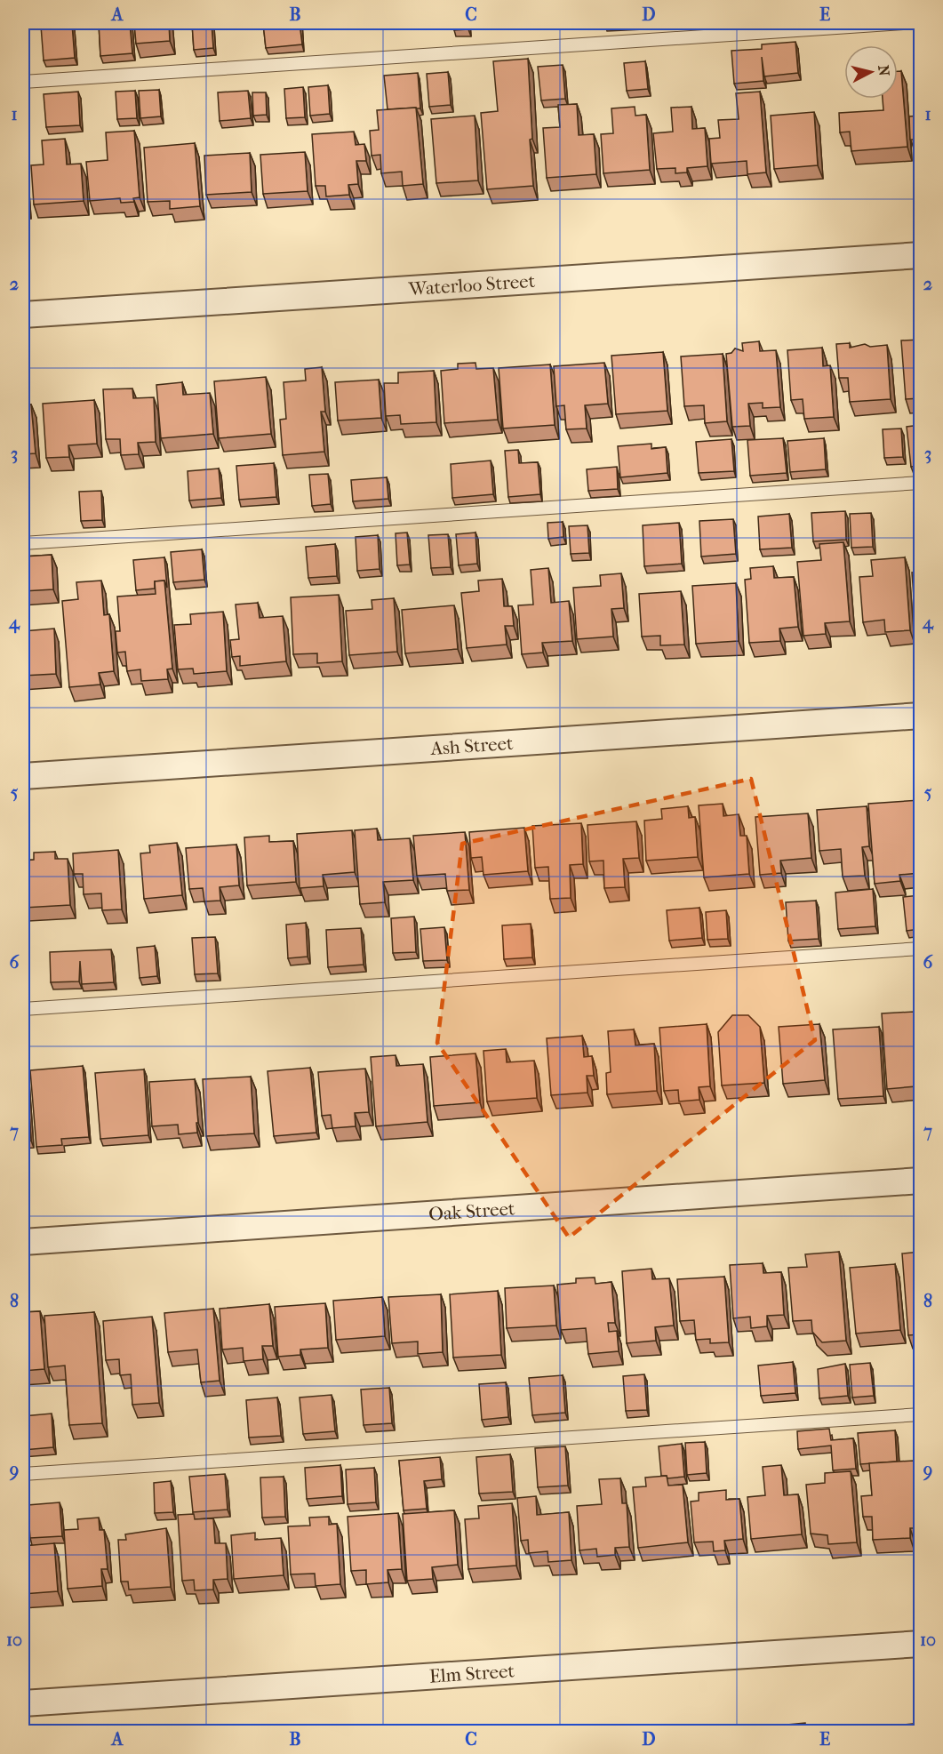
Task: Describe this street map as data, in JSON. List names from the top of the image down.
{
  "streets": {
    "street": [
      "Waterloo Street",
      "Ash Street",
      "Oak Street",
      "Elm Street"
    ]
  },
  "north": "right",
  "grid": {
    "columns": [
      "A",
      "B",
      "C",
      "D",
      "E"
    ],
    "rows": [
      "1",
      "2",
      "3",
      "4",
      "5",
      "6",
      "7",
      "8",
      "9",
      "10"
    ]
  }
}
